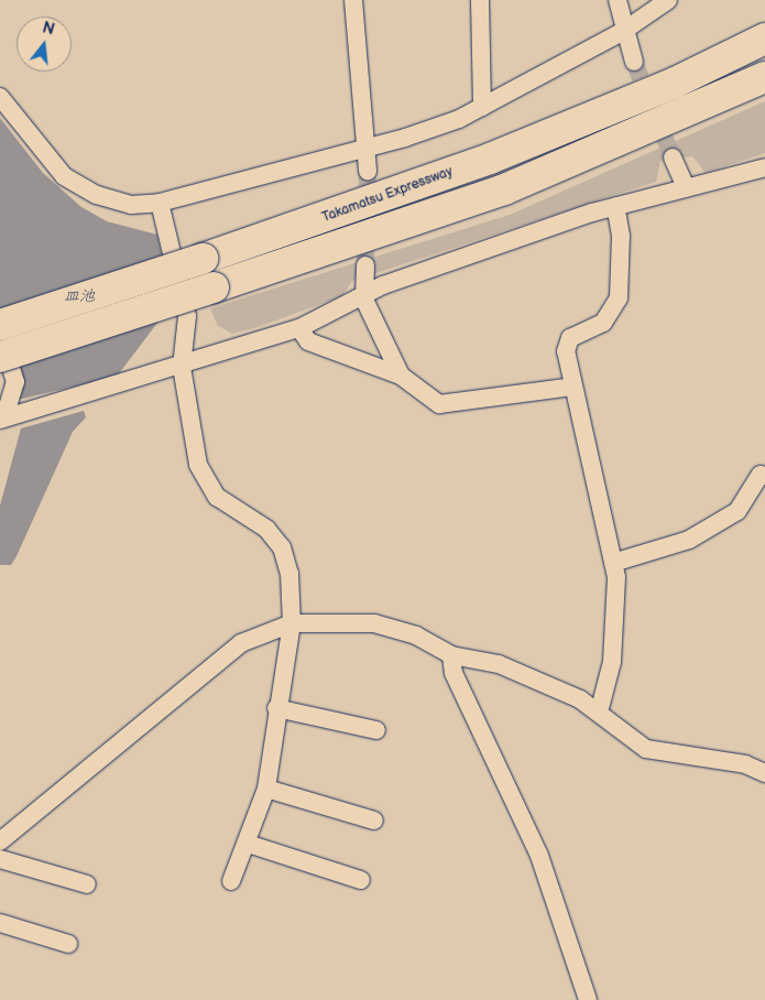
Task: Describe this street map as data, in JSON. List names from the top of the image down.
{
  "streets": {
    "highway": ["Takamatsu Expressway"]
  },
  "water": ["皿池"],
  "north": "top"
}
